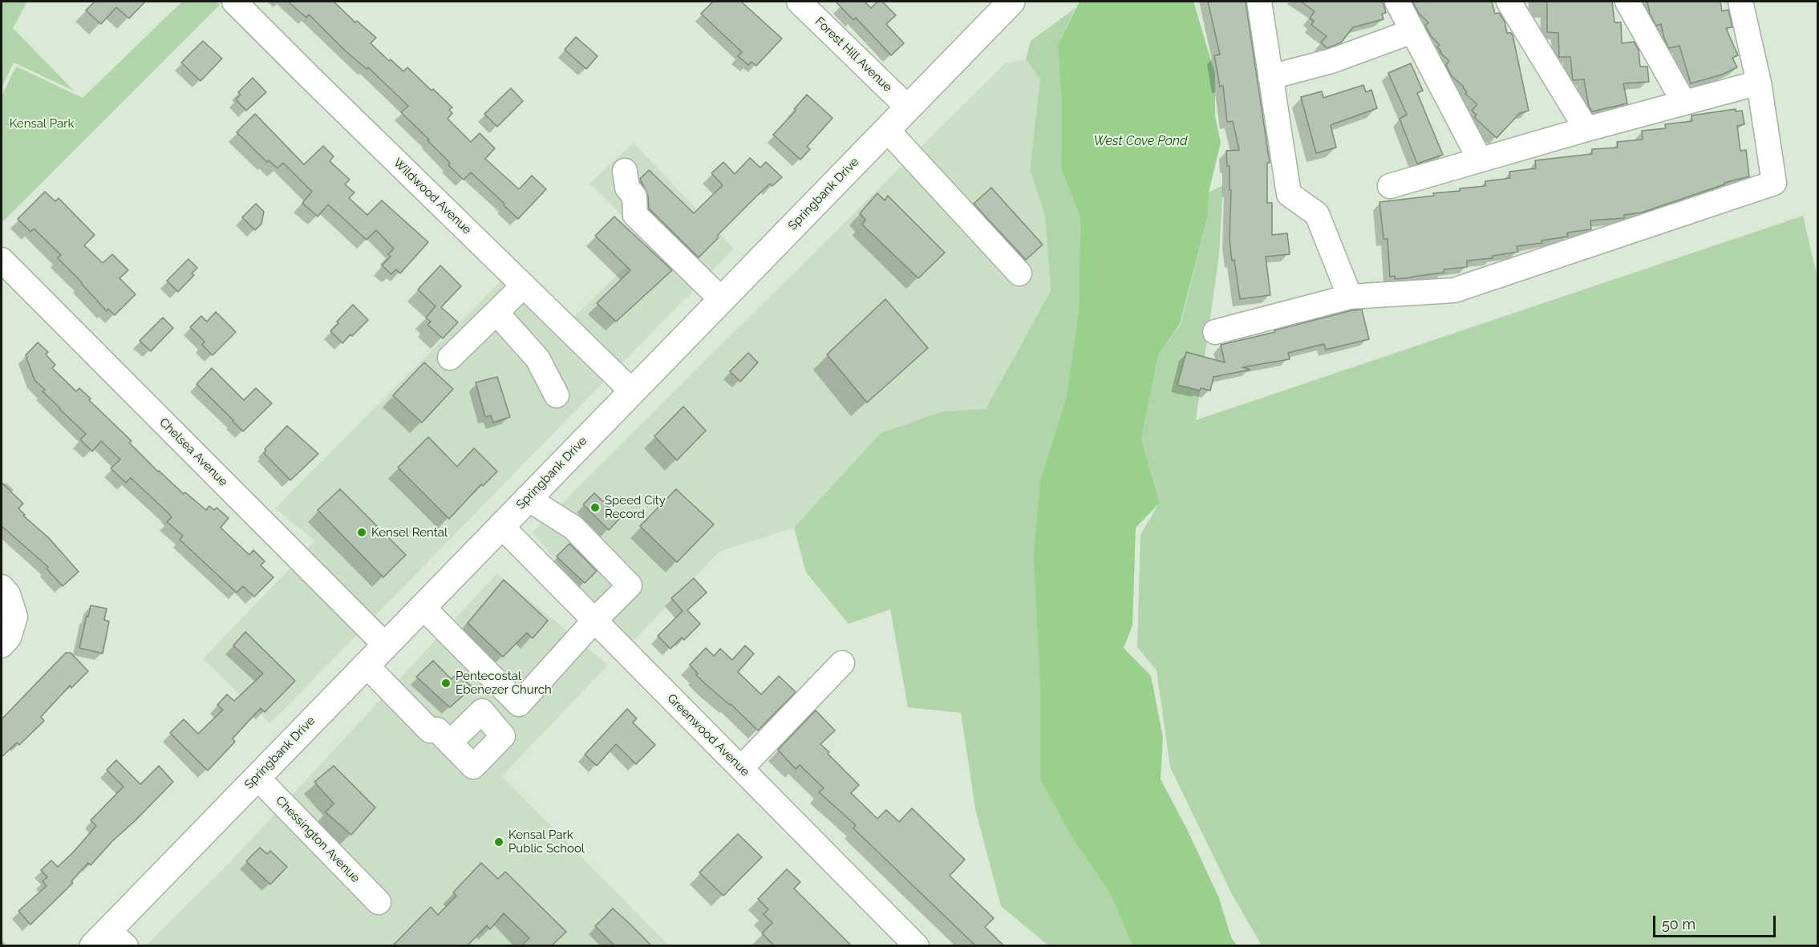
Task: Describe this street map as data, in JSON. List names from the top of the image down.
{
  "streets": {
    "main road": ["Springbank Drive"],
    "street": [
      "Forest Hill Avenue",
      "Wildwood Avenue",
      "Chelsea Avenue",
      "Greenwood Avenue",
      "Chessington Avenue"
    ]
  },
  "crossings": [
    ["Forest Hill Avenue", "Springbank Drive"],
    ["Springbank Drive", "Wildwood Avenue"],
    ["Springbank Drive", "Chelsea Avenue"],
    ["Springbank Drive", "Greenwood Avenue"],
    ["Springbank Drive", "Chessington Avenue"]
  ],
  "water": ["West Cove Pond"],
  "parks": ["Kensal Park"],
  "places": [
    "Speed City Record",
    "Kensel Rental",
    "Pentecostal Ebenezer Church",
    "Kensal Park Public School"
  ],
  "scale_bar": "50 m"
}
